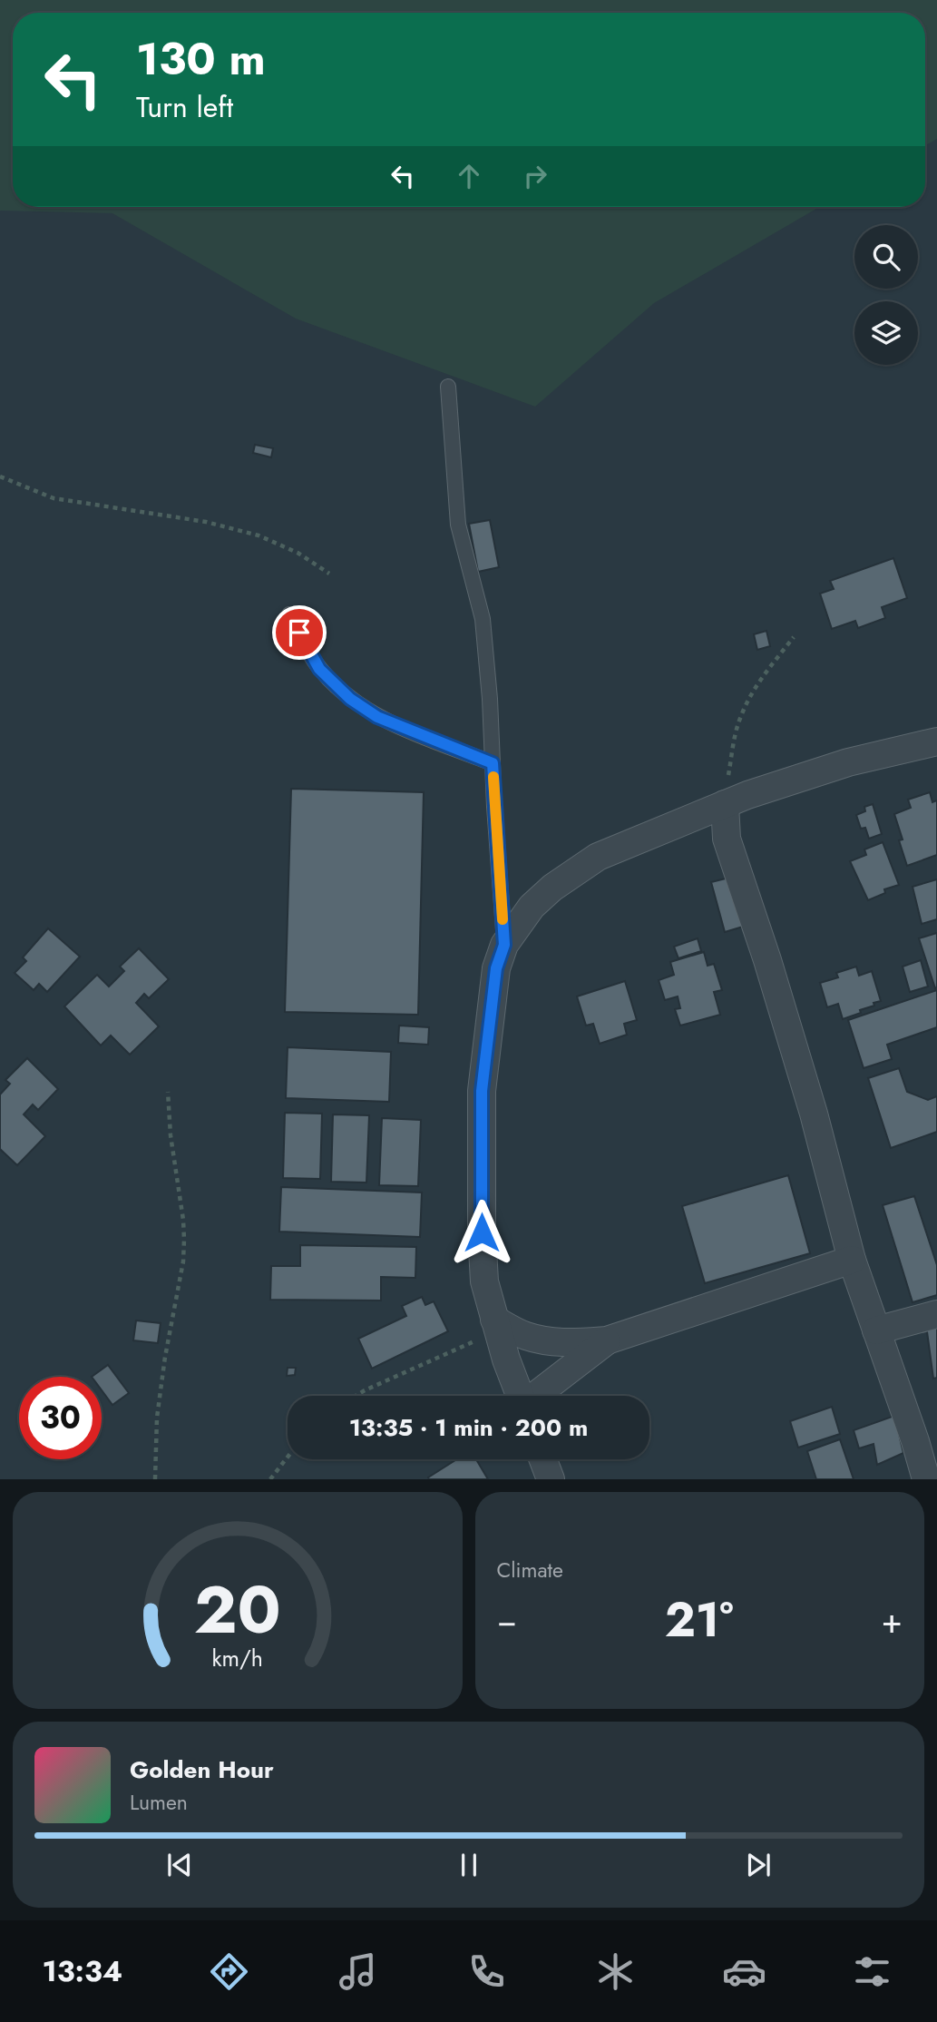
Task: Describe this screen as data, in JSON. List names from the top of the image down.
{
  "page": {
    "turn": ["130 m", "Turn left"],
    "limit": "30",
    "trip": "13:35 · 1 min · 200 m",
    "tile": "Climate",
    "heat": ["−", "21°", "+"],
    "song": ["Golden Hour", "Lumen"],
    "tabs": "13:34",
    "gauge": ["20", "km/h"]
  }
}
